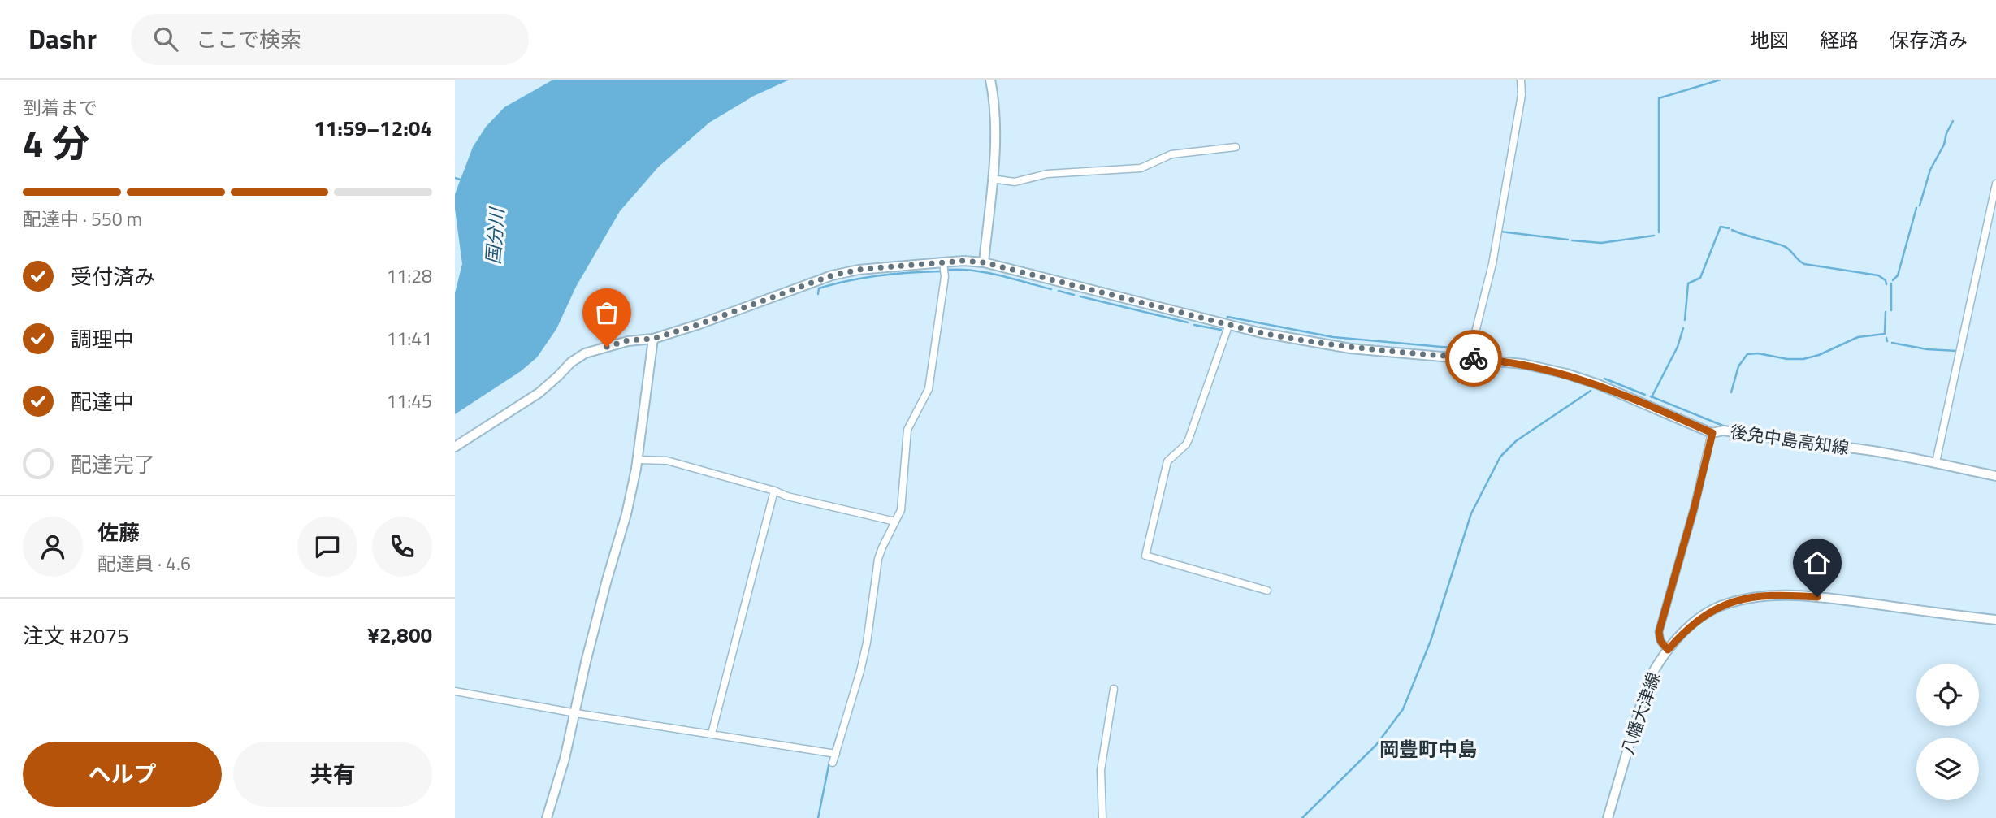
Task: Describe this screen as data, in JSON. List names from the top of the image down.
{
  "streets": {
    "main road": ["後免中島高知線", "八幡大津線"]
  },
  "districts": ["岡豊町中島"],
  "water": ["国分川"],
  "page": {
    "header": "Dashr",
    "search": "ここで検索",
    "nav": ["地図", "経路", "保存済み"],
    "heading": ["4 分", "到着まで", "11:59–12:04"],
    "panel": [
      "佐藤",
      "配達員 · 4.6",
      "注文 #2075",
      "¥2,800"
    ],
    "bar": "配達中 · 550 m",
    "list": [
      ["受付済み", "11:28"],
      ["調理中", "11:41"],
      ["配達中", "11:45"],
      "配達完了"
    ],
    "buttons": ["ヘルプ", "共有"]
  }
}
